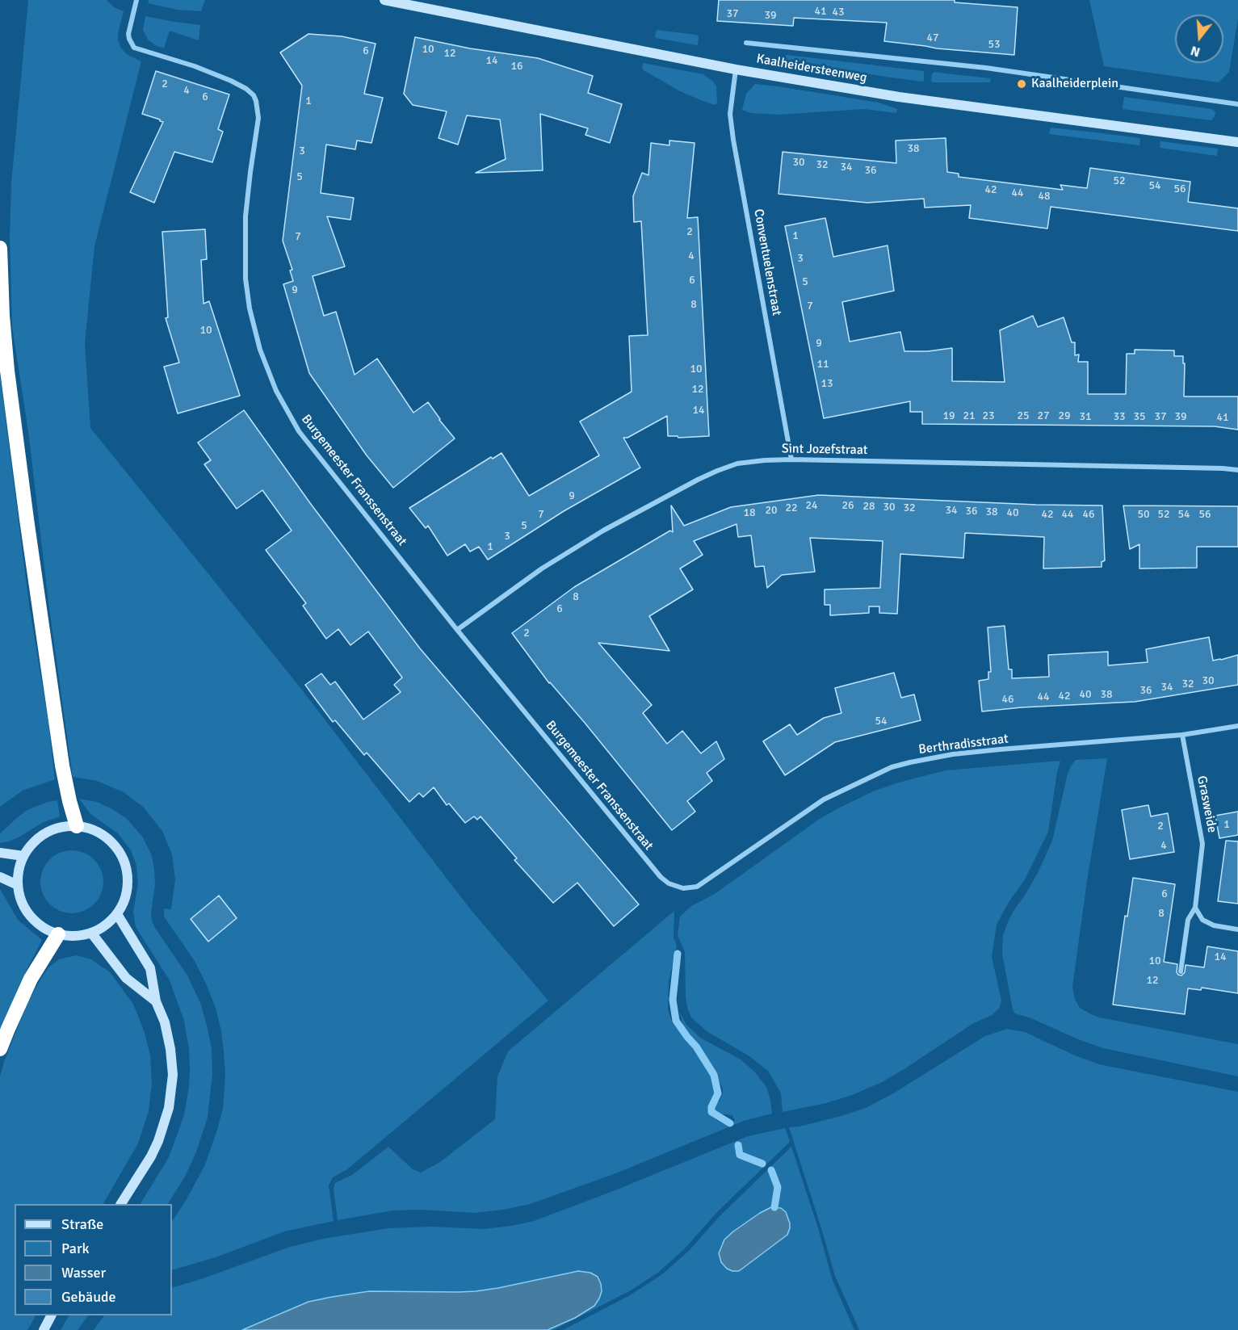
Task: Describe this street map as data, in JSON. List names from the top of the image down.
{
  "streets": {
    "street": [
      "Kaalheidersteenweg",
      "Conventuelenstraat",
      "Sint Jozefstraat",
      "Burgemeester Franssenstraat",
      "Berthradisstraat",
      "Grasweide"
    ]
  },
  "crossings": [
    ["Kaalheidersteenweg", "Conventuelenstraat"],
    ["Conventuelenstraat", "Sint Jozefstraat"],
    ["Sint Jozefstraat", "Burgemeester Franssenstraat"],
    ["Burgemeester Franssenstraat", "Berthradisstraat"],
    ["Berthradisstraat", "Grasweide"]
  ],
  "places": ["Kaalheiderplein"],
  "house_numbers": [
    "41",
    "43",
    "37",
    "39",
    "47",
    "53",
    "10",
    "6",
    "12",
    "14",
    "16",
    "2",
    "4",
    "6",
    "1",
    "38",
    "3",
    "30",
    "32",
    "34",
    "36",
    "5",
    "52",
    "54",
    "56",
    "42",
    "44",
    "48",
    "2",
    "1",
    "7",
    "4",
    "3",
    "6",
    "5",
    "9",
    "8",
    "7",
    "10",
    "9",
    "11",
    "10",
    "13",
    "12",
    "14",
    "19",
    "21",
    "23",
    "25",
    "27",
    "29",
    "31",
    "33",
    "35",
    "37",
    "39",
    "41",
    "9",
    "24",
    "26",
    "28",
    "30",
    "22",
    "32",
    "20",
    "34",
    "36",
    "38",
    "18",
    "40",
    "7",
    "42",
    "44",
    "46",
    "50",
    "52",
    "54",
    "56",
    "5",
    "3",
    "1",
    "8",
    "6",
    "2",
    "30",
    "32",
    "34",
    "36",
    "40",
    "38",
    "42",
    "44",
    "46",
    "54",
    "1",
    "2",
    "4",
    "6",
    "8",
    "14",
    "10",
    "12"
  ],
  "legend": [
    "Straße",
    "Park",
    "Wasser",
    "Gebäude"
  ],
  "north": "bottom"
}
